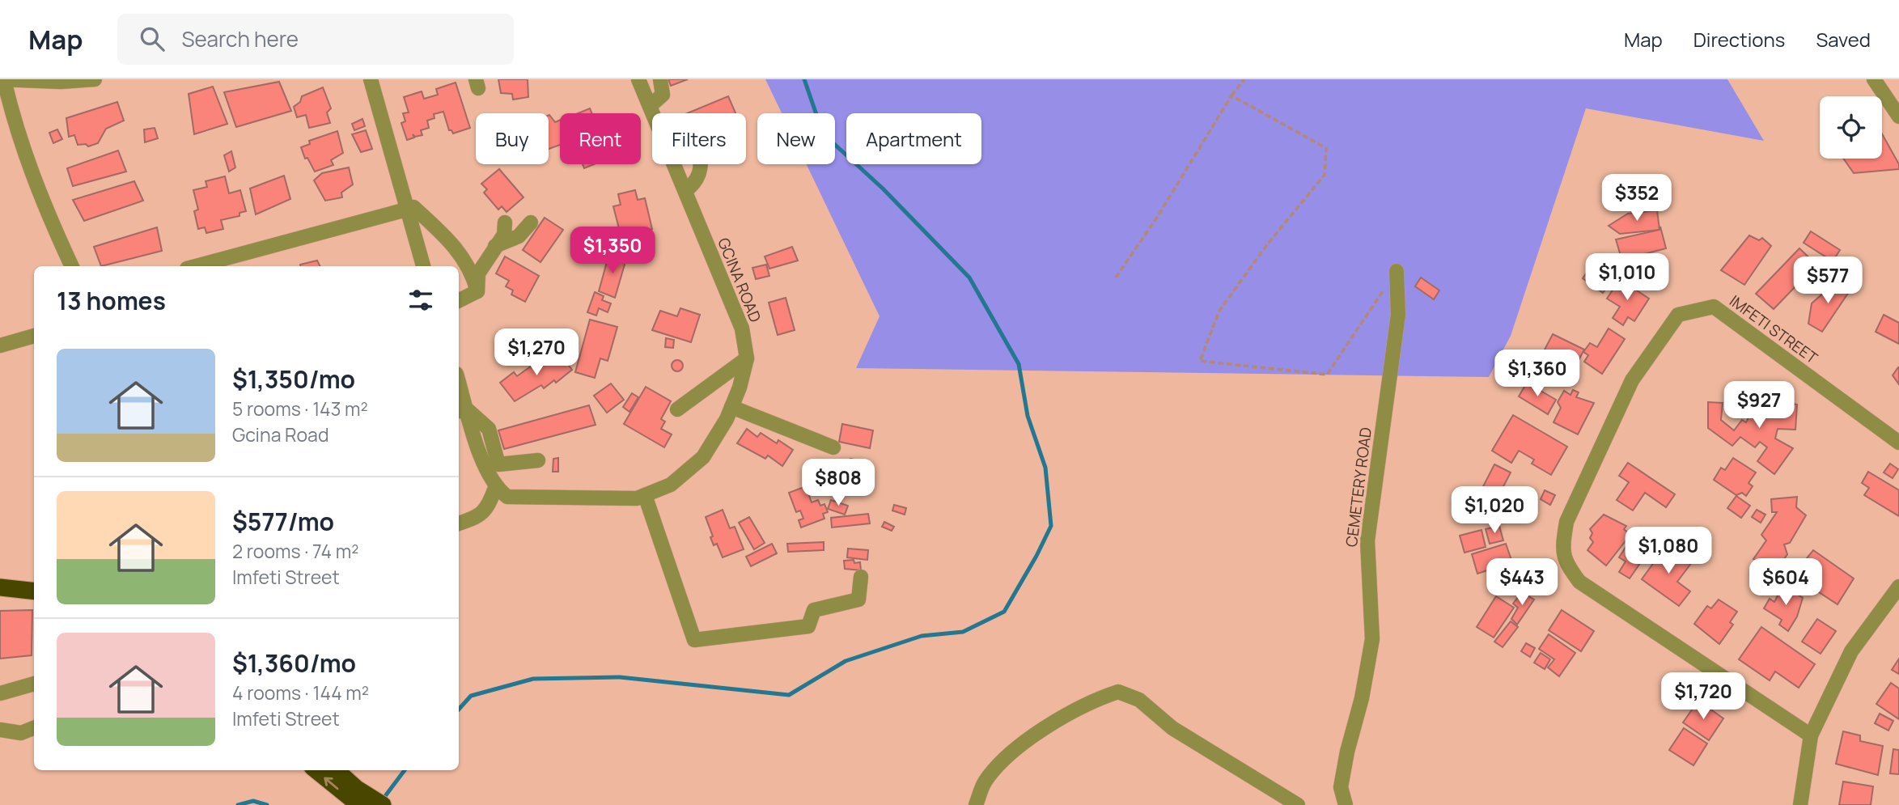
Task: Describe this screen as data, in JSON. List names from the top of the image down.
{
  "streets": {
    "street": ["GCINA ROAD", "IMFETI STREET", "CEMETERY ROAD"]
  },
  "page": {
    "header": "Map",
    "search": "Search here",
    "nav": ["Map", "Directions", "Saved"],
    "chip": [
      "Buy",
      "Rent",
      "Filters",
      "New",
      "Apartment"
    ],
    "price": [
      "$352",
      "$1,350",
      "$1,010",
      "$577",
      "$1,270",
      "$1,360",
      "$927",
      "$808",
      "$1,020",
      "$1,080",
      "$443",
      "$604",
      "$1,720"
    ],
    "heading": "13 homes",
    "list": [
      {
        "name": "$1,350/mo",
        "note": "5 rooms · 143 m² · Gcina Road"
      },
      {
        "name": "$577/mo",
        "note": "2 rooms · 74 m² · Imfeti Street"
      },
      {
        "name": "$1,360/mo",
        "note": "4 rooms · 144 m² · Imfeti Street"
      }
    ]
  }
}
